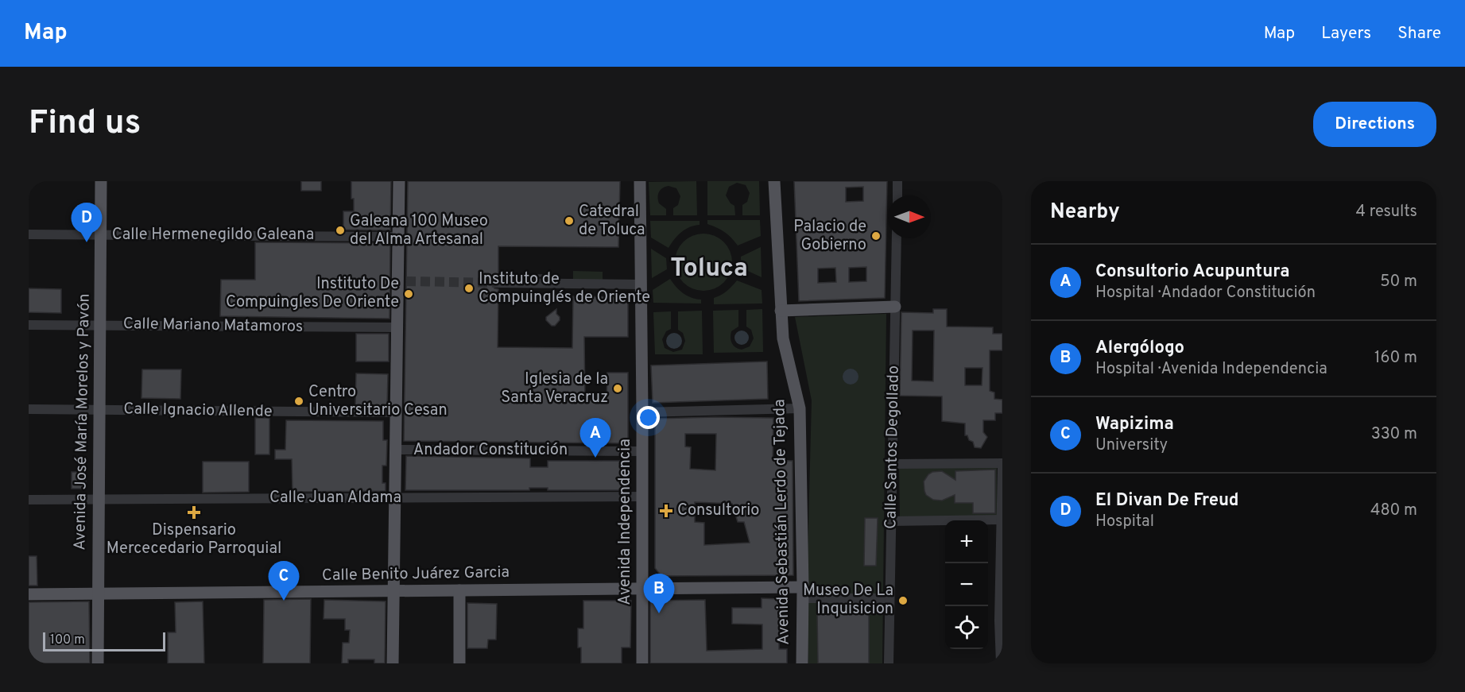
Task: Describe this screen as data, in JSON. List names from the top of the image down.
{
  "streets": {
    "main road": [
      "Avenida José María Morelos y Pavón",
      "Avenida Independencia",
      "Avenida Sebastián Lerdo de Tejada",
      "Calle Benito Juárez Garcia"
    ],
    "street": [
      "Calle Hermenegildo Galeana",
      "Calle Mariano Matamoros",
      "Calle Ignacio Allende",
      "Calle Santos Degollado",
      "Andador Constitución",
      "Calle Juan Aldama"
    ]
  },
  "crossings": [
    ["Calle Hermenegildo Galeana", "Avenida José María Morelos y Pavón"],
    ["Calle Mariano Matamoros", "Avenida José María Morelos y Pavón"],
    ["Calle Ignacio Allende", "Avenida José María Morelos y Pavón"],
    ["Avenida José María Morelos y Pavón", "Calle Juan Aldama"],
    ["Avenida José María Morelos y Pavón", "Calle Benito Juárez Garcia"],
    ["Andador Constitución", "Avenida Independencia"],
    ["Calle Juan Aldama", "Avenida Independencia"],
    ["Avenida Independencia", "Calle Benito Juárez Garcia"],
    ["Avenida Sebastián Lerdo de Tejada", "Calle Benito Juárez Garcia"]
  ],
  "districts": ["Toluca"],
  "places": {
    "other": [
      "Catedral de Toluca",
      "Galeana 100 Museo del Alma Artesanal",
      "Palacio de Gobierno",
      "Instituto de Compuinglés de Oriente",
      "Instituto De Compuingles De Oriente",
      "Iglesia de la Santa Veracruz",
      "Centro Universitario Cesan",
      "Museo De La Inquisicion"
    ],
    "health": ["Consultorio", "Dispensario Mercecedario Parroquial"]
  },
  "scale_bar": "100 m",
  "north": "right",
  "page": {
    "header": "Map",
    "nav": ["Map", "Layers", "Share"],
    "buttons": "Directions",
    "title": "Find us",
    "heading": ["Nearby", "4 results"],
    "pins": [
      "D",
      "A",
      "C",
      "B"
    ],
    "list": [
      {
        "mark": "A",
        "name": "Consultorio Acupuntura",
        "note": "Hospital · Andador Constitución",
        "value": "50 m"
      },
      {
        "mark": "B",
        "name": "Alergólogo",
        "note": "Hospital · Avenida Independencia",
        "value": "160 m"
      },
      {
        "mark": "C",
        "name": "Wapizima",
        "note": "University",
        "value": "330 m"
      },
      {
        "mark": "D",
        "name": "El Divan De Freud",
        "note": "Hospital",
        "value": "480 m"
      }
    ],
    "map_buttons": ["+", "−"],
    "scale": "100 m"
  }
}
